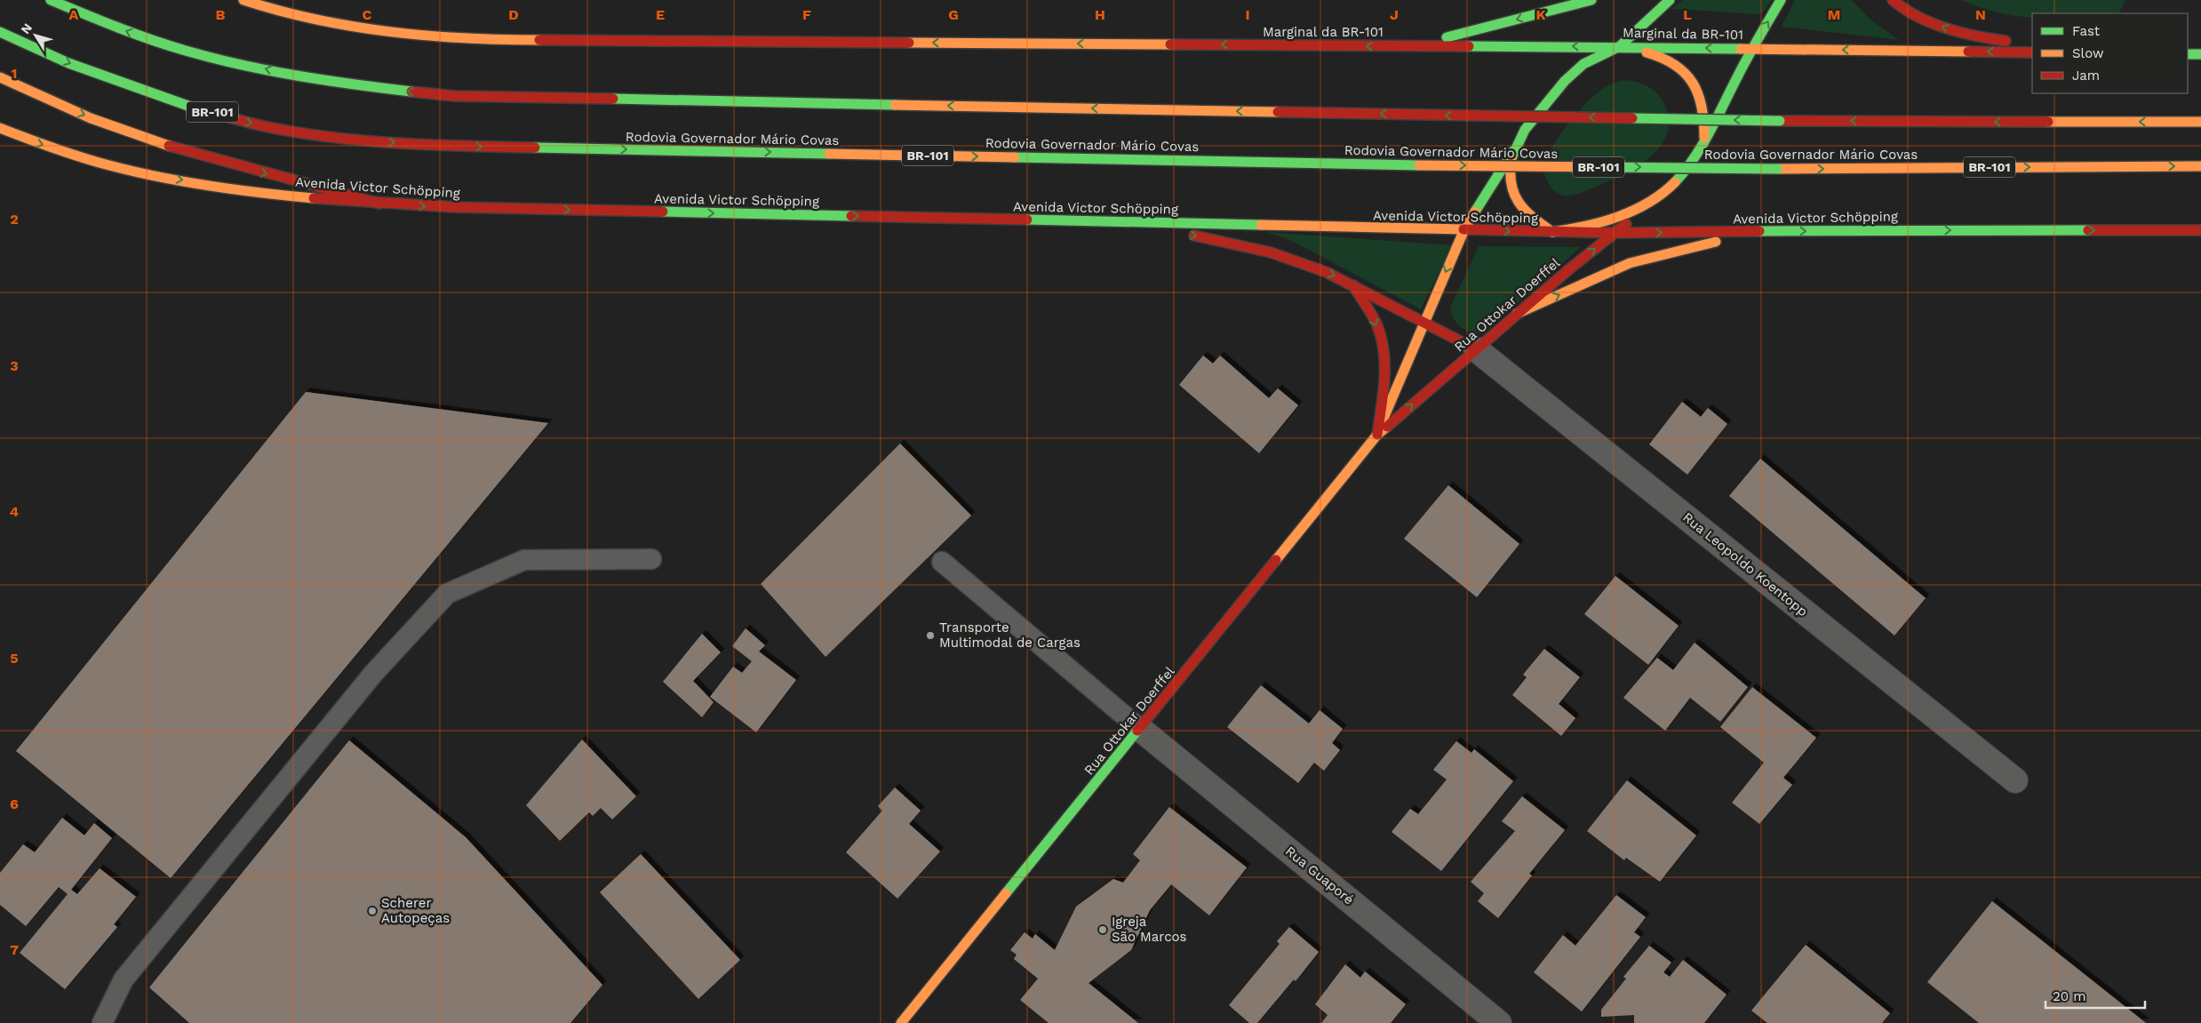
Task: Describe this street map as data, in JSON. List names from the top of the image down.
{
  "streets": {
    "main road": [
      "Marginal da BR-101",
      "BR-101",
      "Rodovia Governador Mário Covas",
      "Avenida Victor Schöpping",
      "Rua Ottokar Doerffel"
    ],
    "street": ["Rua Leopoldo Koentopp", "Rua Guaporé"]
  },
  "crossings": [
    ["Marginal da BR-101", "Rua Ottokar Doerffel"],
    ["Avenida Victor Schöpping", "Rua Ottokar Doerffel"],
    ["Rua Ottokar Doerffel", "Rua Leopoldo Koentopp"],
    ["Rua Ottokar Doerffel", "Rua Guaporé"]
  ],
  "places": ["Transporte Multimodal de Cargas", "Scherer Autopeças", "Igreja São Marcos"],
  "legend": ["Fast", "Slow", "Jam"],
  "scale_bar": "20 m",
  "north": "top left",
  "grid": {
    "columns": [
      "A",
      "B",
      "C",
      "D",
      "E",
      "F",
      "G",
      "H",
      "I",
      "J",
      "K",
      "L",
      "M",
      "N"
    ],
    "rows": [
      "1",
      "2",
      "3",
      "4",
      "5",
      "6",
      "7"
    ]
  }
}
